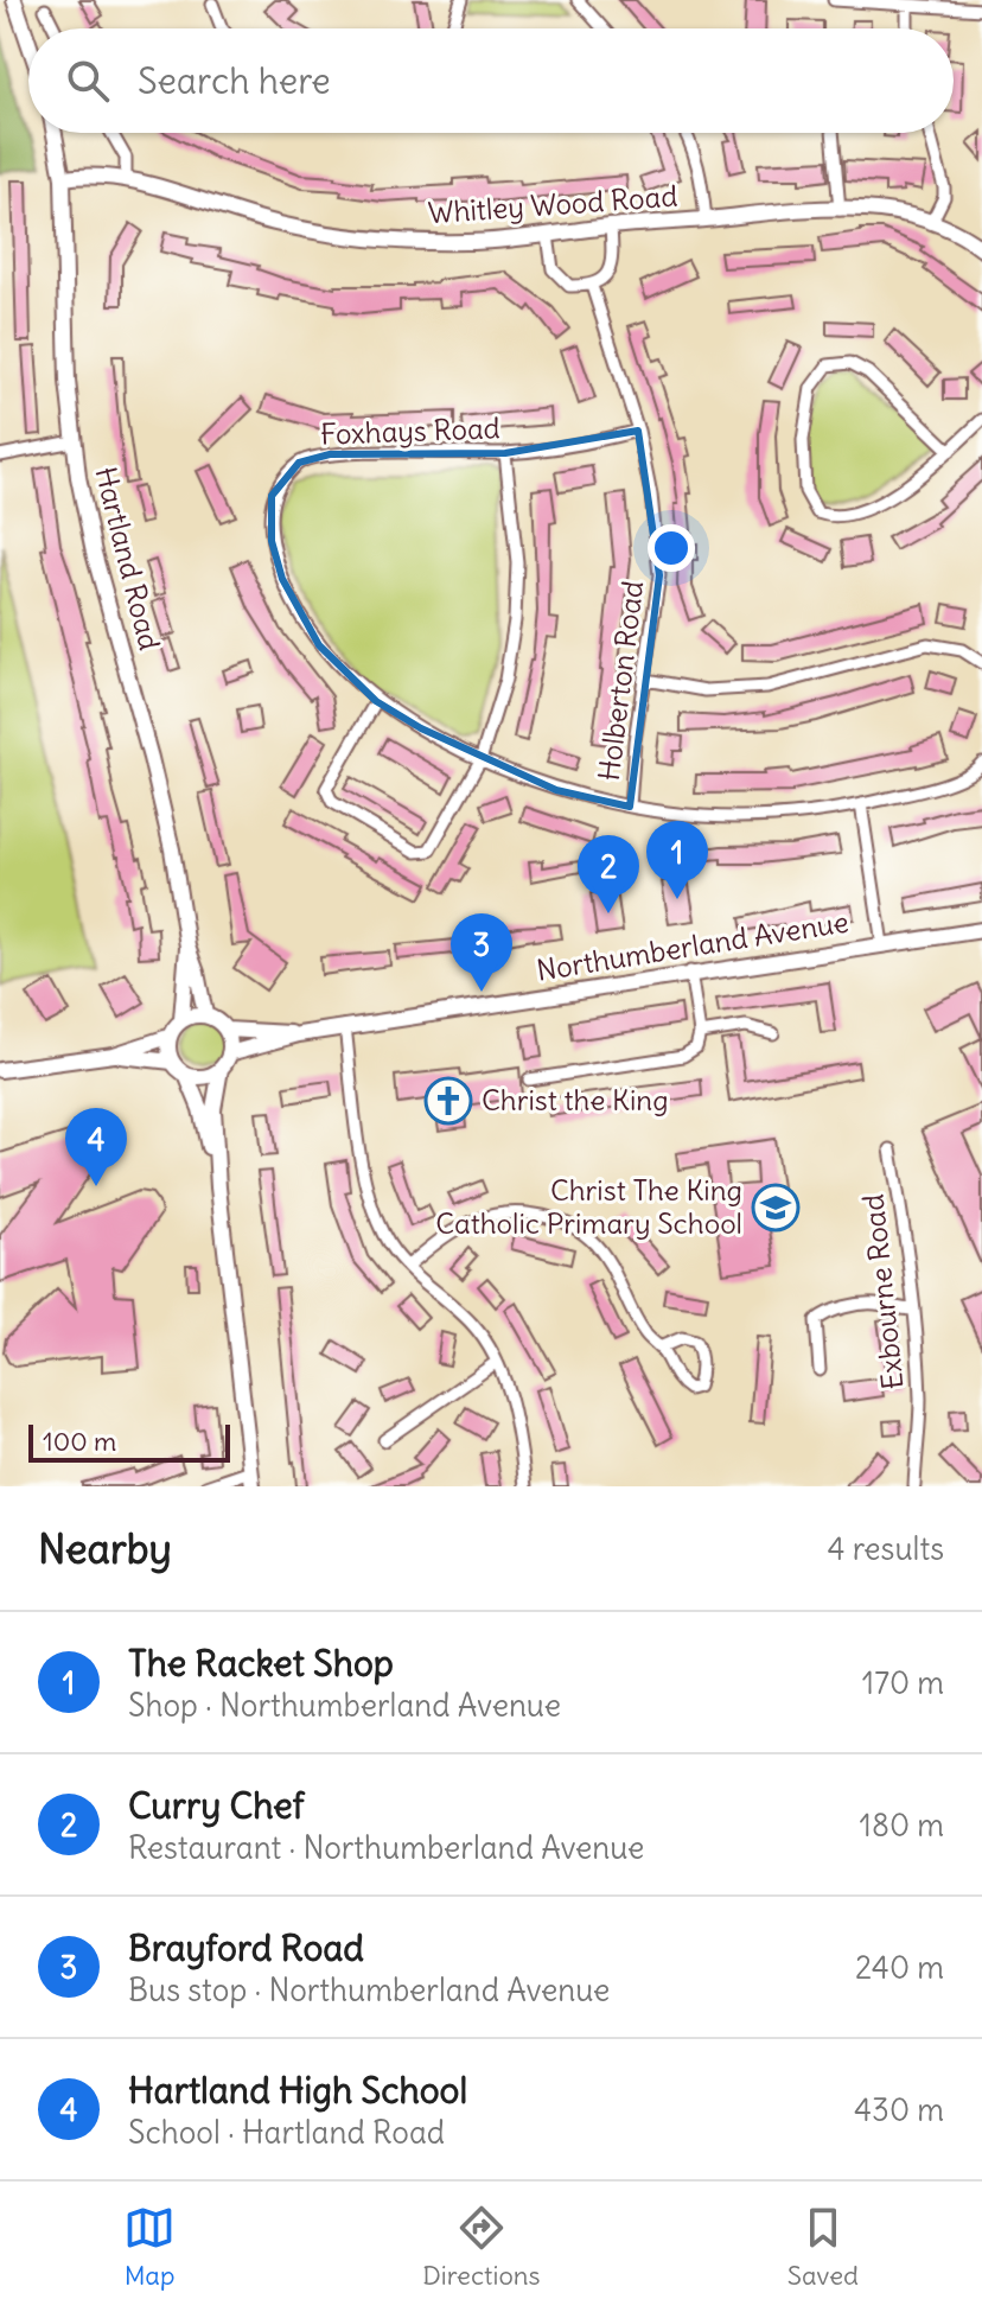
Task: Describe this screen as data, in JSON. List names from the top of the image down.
{
  "streets": {
    "street": [
      "Whitley Wood Road",
      "Foxhays Road",
      "Hartland Road",
      "Holberton Road",
      "Northumberland Avenue",
      "Exbourne Road"
    ]
  },
  "crossings": [
    ["Whitley Wood Road", "Hartland Road"],
    ["Foxhays Road", "Holberton Road"],
    ["Hartland Road", "Northumberland Avenue"]
  ],
  "places": {
    "church": ["Christ the King"],
    "school or university": ["Christ The King Catholic Primary School"]
  },
  "scale_bar": "100 m",
  "page": {
    "search": "Search here",
    "pins": [
      "1",
      "2",
      "3",
      "4"
    ],
    "scale": "100 m",
    "heading": ["Nearby", "4 results"],
    "list": [
      {
        "mark": "1",
        "name": "The Racket Shop",
        "note": "Shop · Northumberland Avenue",
        "value": "170 m"
      },
      {
        "mark": "2",
        "name": "Curry Chef",
        "note": "Restaurant · Northumberland Avenue",
        "value": "180 m"
      },
      {
        "mark": "3",
        "name": "Brayford Road",
        "note": "Bus stop · Northumberland Avenue",
        "value": "240 m"
      },
      {
        "mark": "4",
        "name": "Hartland High School",
        "note": "School · Hartland Road",
        "value": "430 m"
      }
    ],
    "nav": ["Map", "Directions", "Saved"]
  }
}
